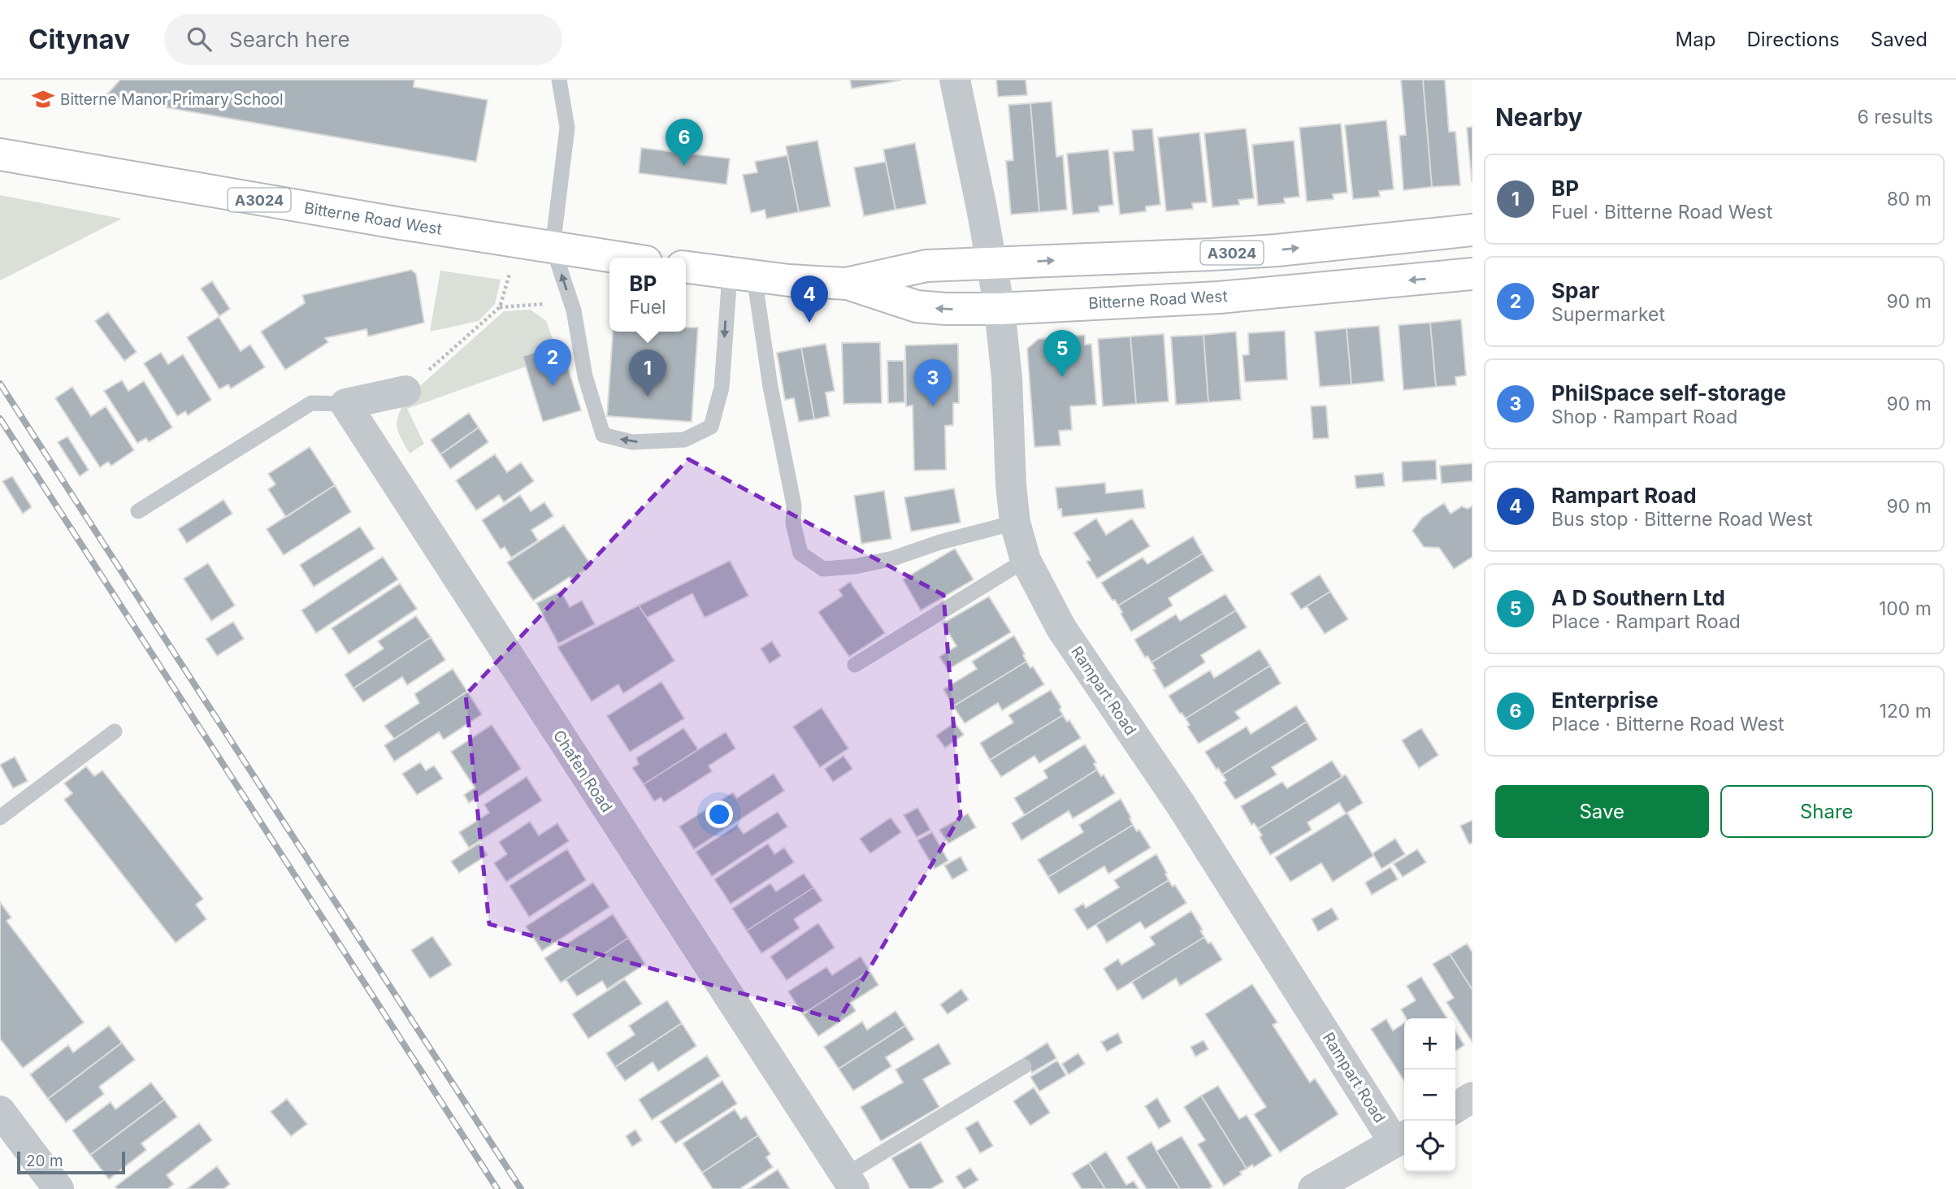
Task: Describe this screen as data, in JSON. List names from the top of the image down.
{
  "streets": {
    "main road": ["A3024", "Bitterne Road West"],
    "street": ["Rampart Road", "Chafen Road"]
  },
  "crossings": [
    ["Bitterne Road West", "Rampart Road"]
  ],
  "places": {
    "school or university": ["Bitterne Manor Primary School"]
  },
  "scale_bar": "20 m",
  "page": {
    "header": "Citynav",
    "search": "Search here",
    "nav": ["Map", "Directions", "Saved"],
    "heading": ["Nearby", "6 results"],
    "pins": [
      "6",
      "4",
      "5",
      "2",
      "1",
      "3"
    ],
    "list": [
      {
        "mark": "1",
        "name": "BP",
        "note": "Fuel · Bitterne Road West",
        "value": "80 m"
      },
      {
        "mark": "2",
        "name": "Spar",
        "note": "Supermarket",
        "value": "90 m"
      },
      {
        "mark": "3",
        "name": "PhilSpace self-storage",
        "note": "Shop · Rampart Road",
        "value": "90 m"
      },
      {
        "mark": "4",
        "name": "Rampart Road",
        "note": "Bus stop · Bitterne Road West",
        "value": "90 m"
      },
      {
        "mark": "5",
        "name": "A D Southern Ltd",
        "note": "Place · Rampart Road",
        "value": "100 m"
      },
      {
        "mark": "6",
        "name": "Enterprise",
        "note": "Place · Bitterne Road West",
        "value": "120 m"
      }
    ],
    "popup": ["BP", "Fuel"],
    "buttons": ["Save", "Share"],
    "map_buttons": ["+", "−"],
    "scale": "20 m"
  }
}
